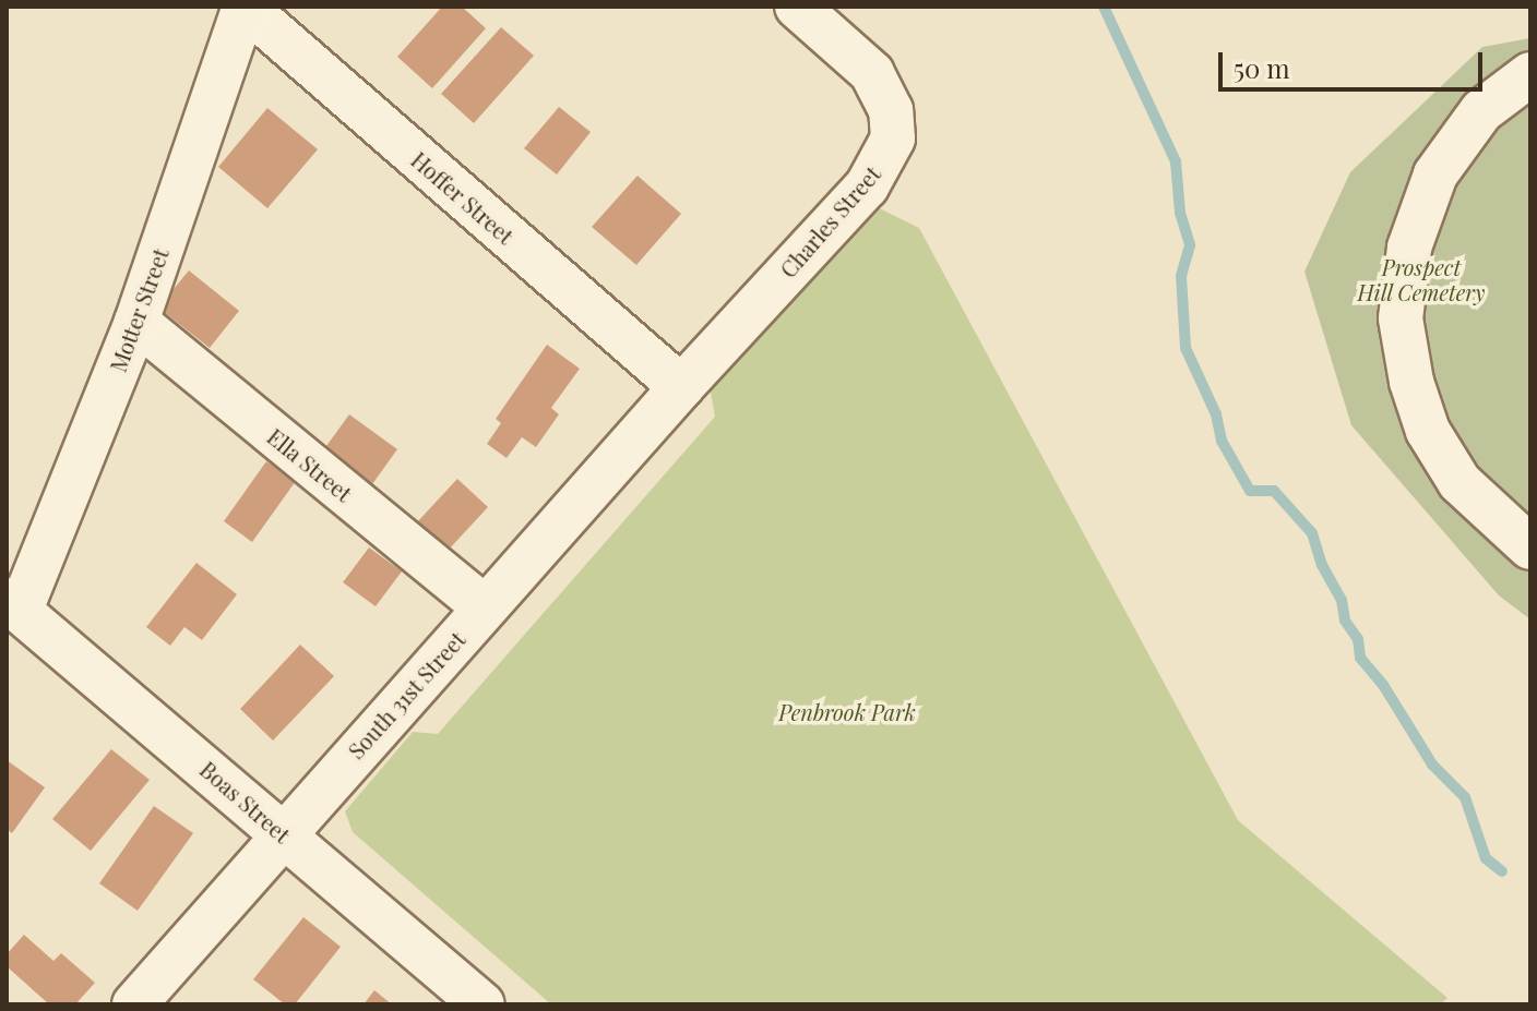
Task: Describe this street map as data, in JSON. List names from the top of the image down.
{
  "streets": {
    "street": [
      "Hoffer Street",
      "Charles Street",
      "Motter Street",
      "Ella Street",
      "South 31st Street",
      "Boas Street"
    ]
  },
  "crossings": [
    ["Hoffer Street", "Charles Street"],
    ["Hoffer Street", "Motter Street"],
    ["Hoffer Street", "South 31st Street"],
    ["Charles Street", "South 31st Street"],
    ["Motter Street", "Ella Street"],
    ["Motter Street", "Boas Street"],
    ["Ella Street", "South 31st Street"],
    ["South 31st Street", "Boas Street"]
  ],
  "parks": ["Prospect Hill Cemetery", "Penbrook Park"],
  "scale_bar": "50 m"
}
